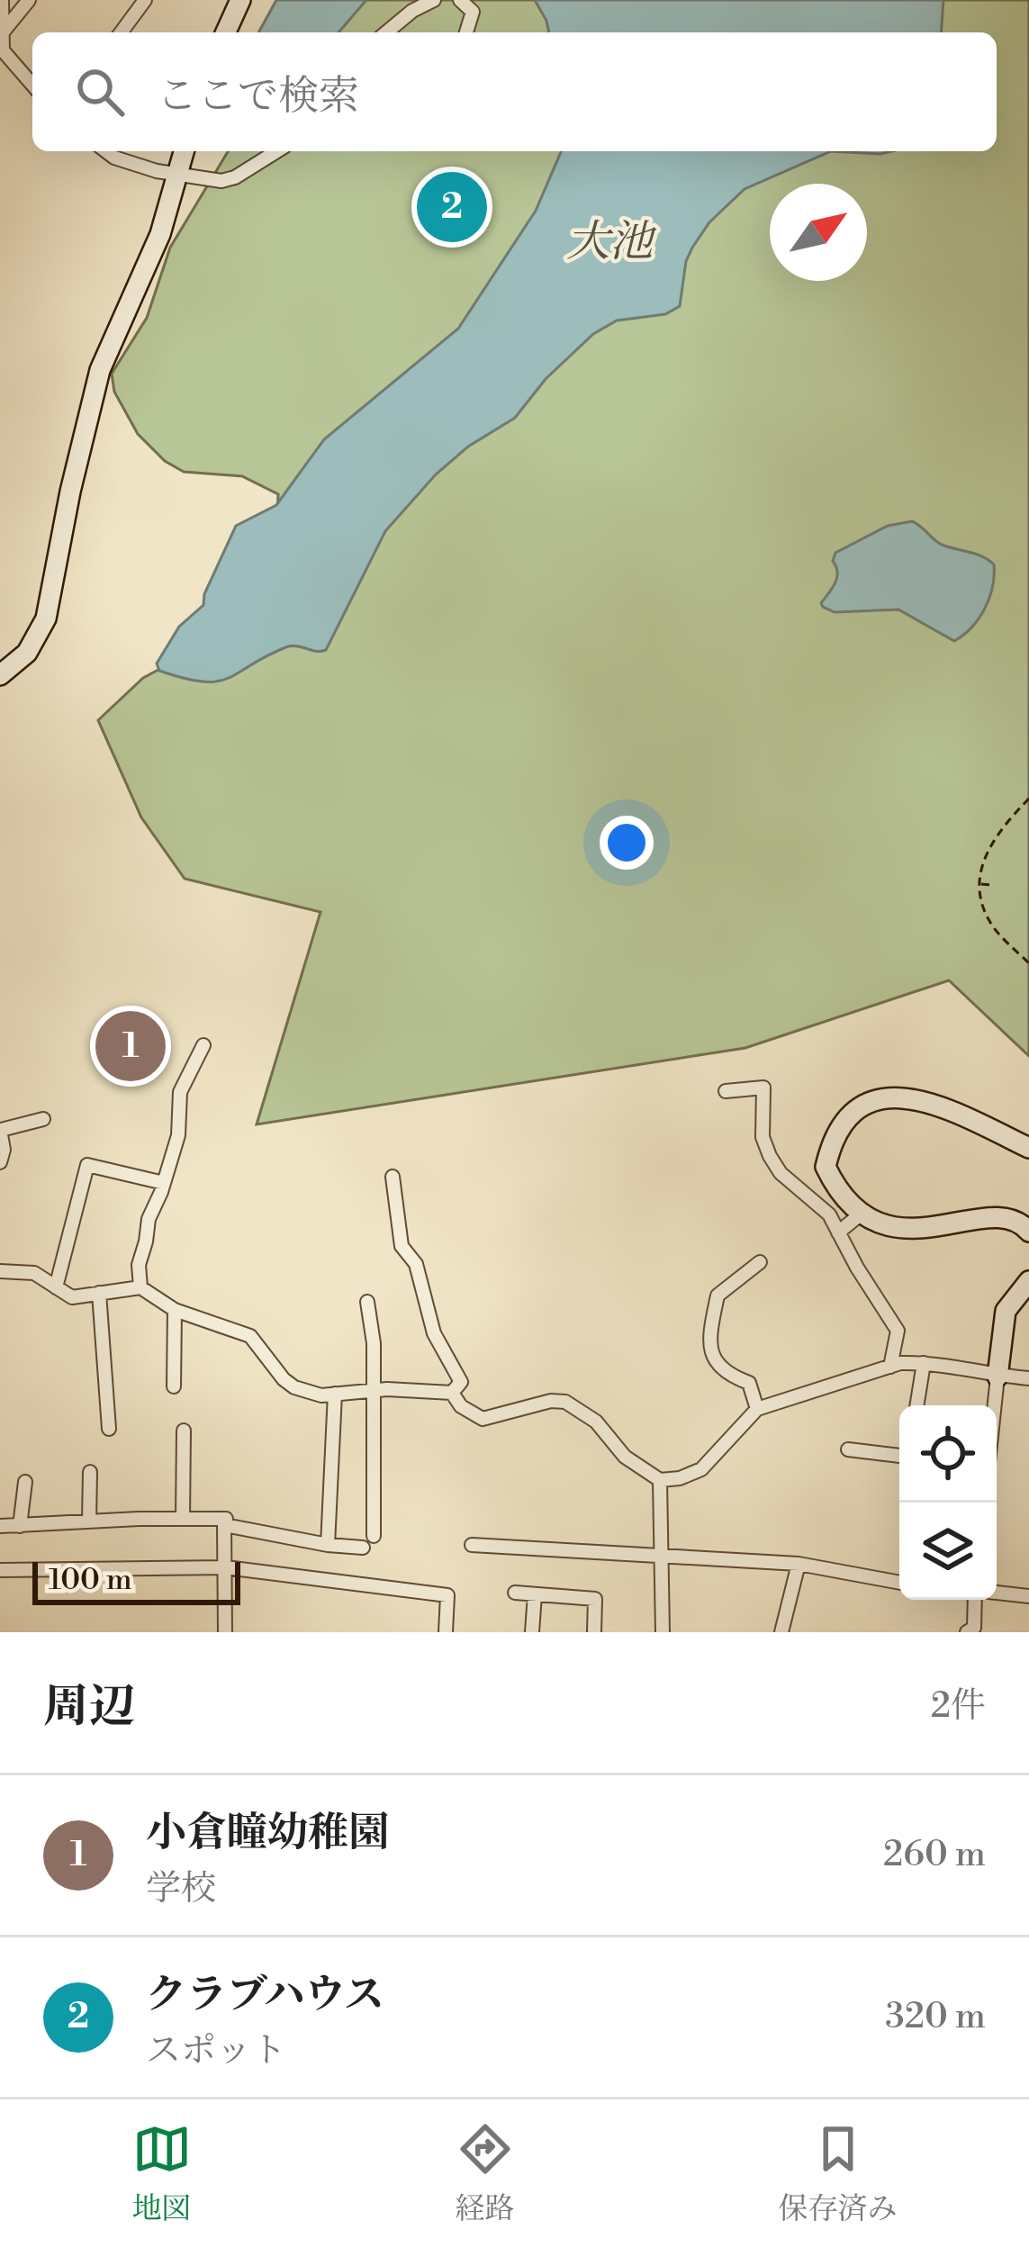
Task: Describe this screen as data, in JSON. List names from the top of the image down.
{
  "water": ["大池"],
  "scale_bar": "100 m",
  "north": "top right",
  "page": {
    "search": "ここで検索",
    "pins": ["2", "1"],
    "scale": "100 m",
    "heading": ["周辺", "2件"],
    "list": [
      {
        "mark": "1",
        "name": "小倉瞳幼稚園",
        "note": "学校",
        "value": "260 m"
      },
      {
        "mark": "2",
        "name": "クラブハウス",
        "note": "スポット",
        "value": "320 m"
      }
    ],
    "nav": ["地図", "経路", "保存済み"]
  }
}
